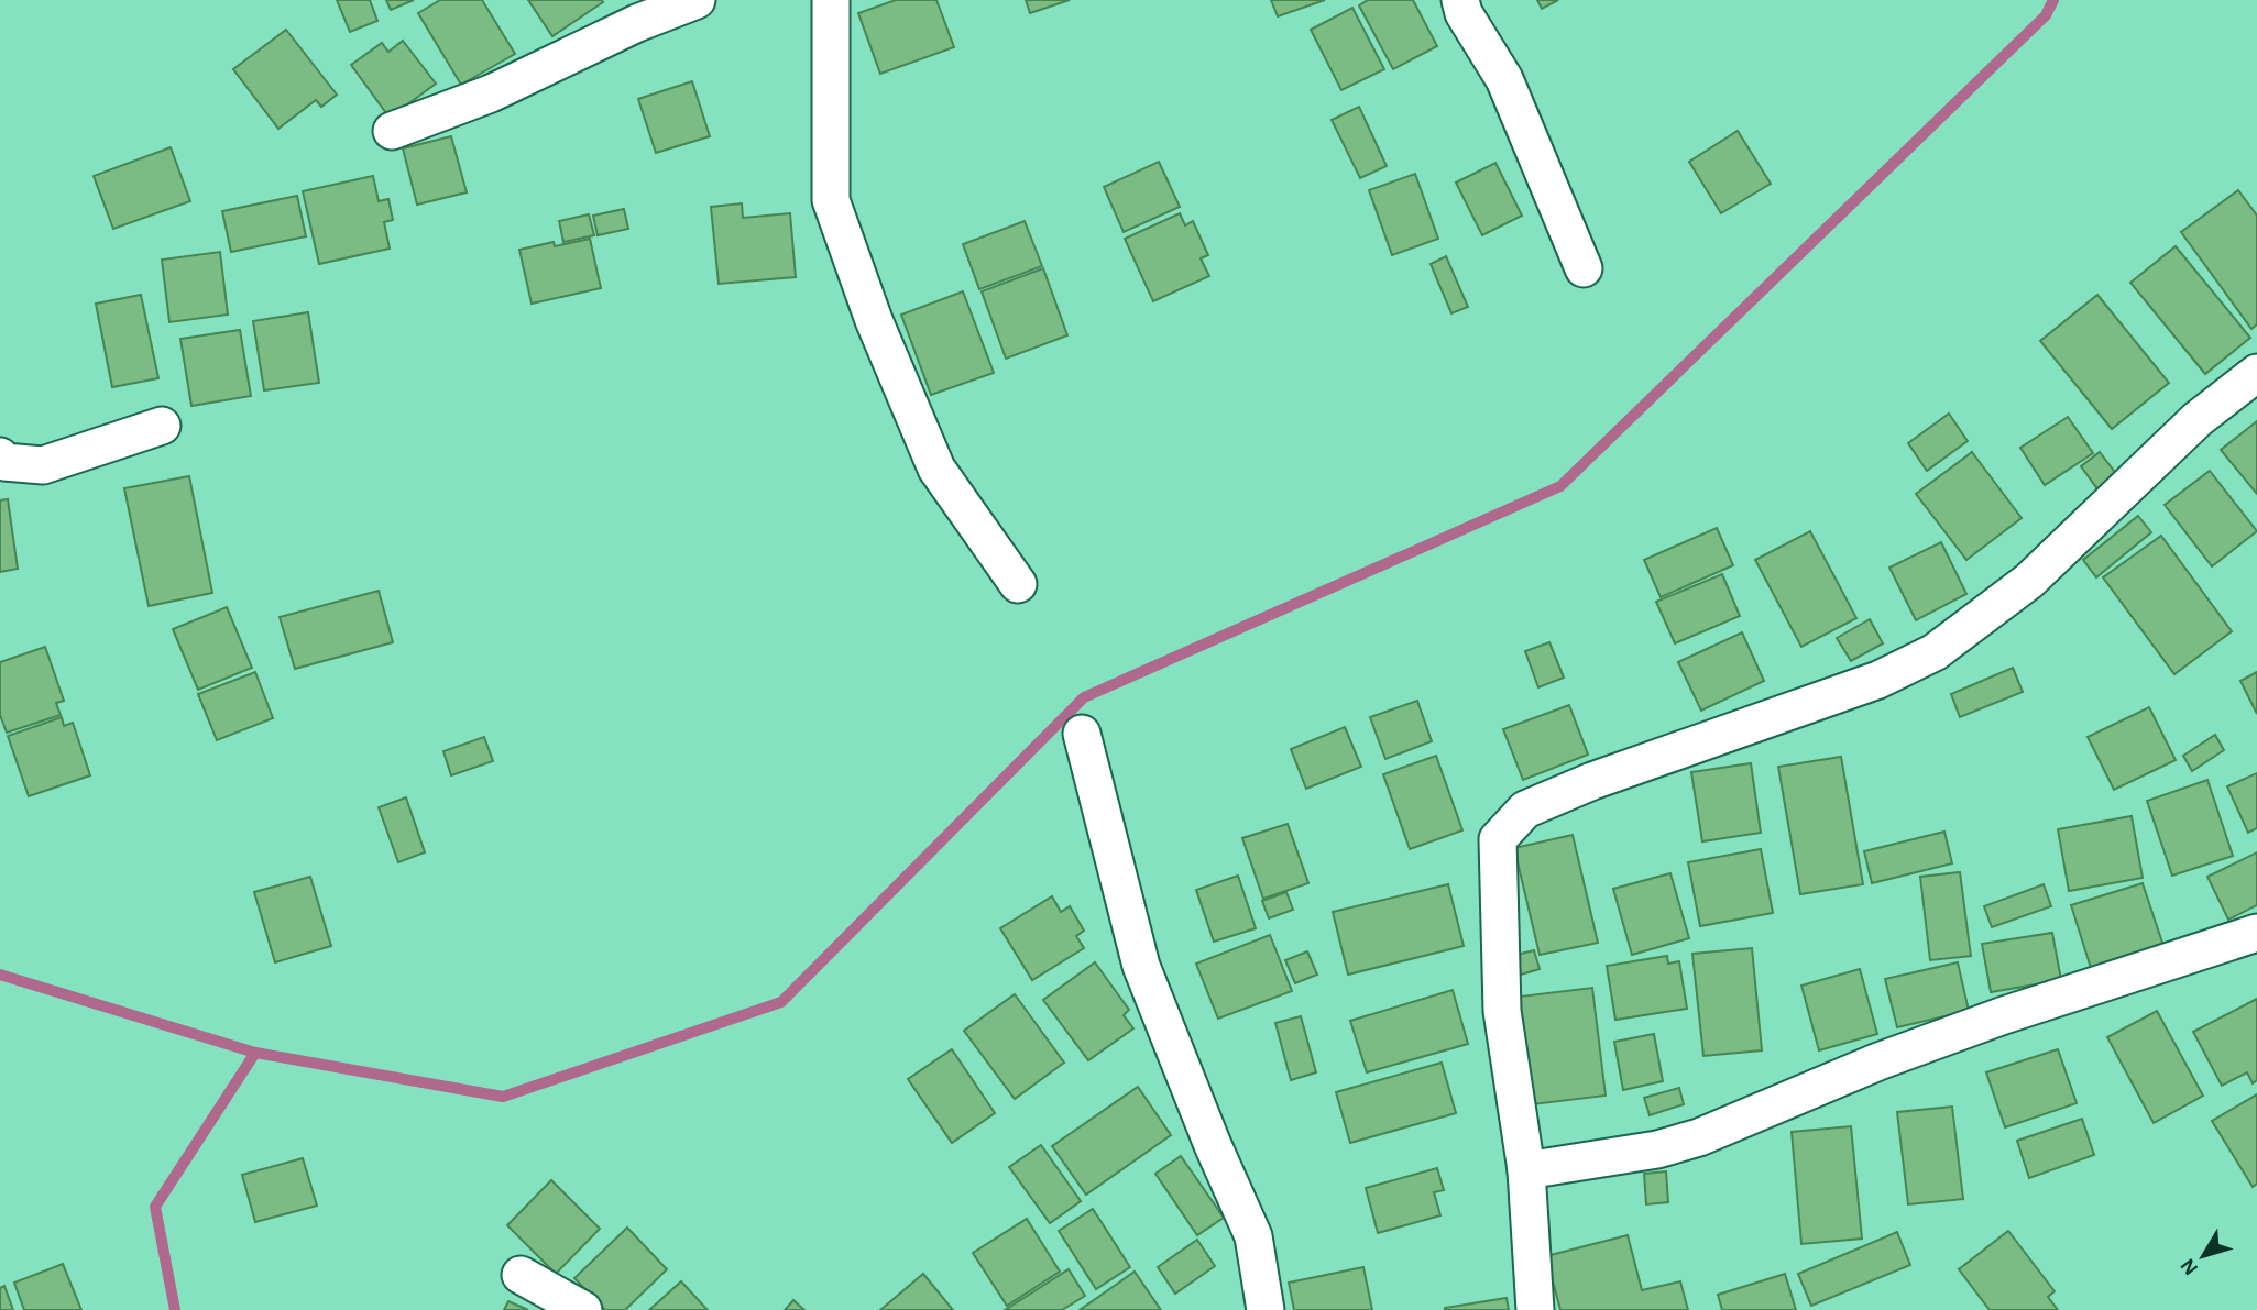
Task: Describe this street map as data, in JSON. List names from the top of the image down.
{
  "north": "bottom left"
}
